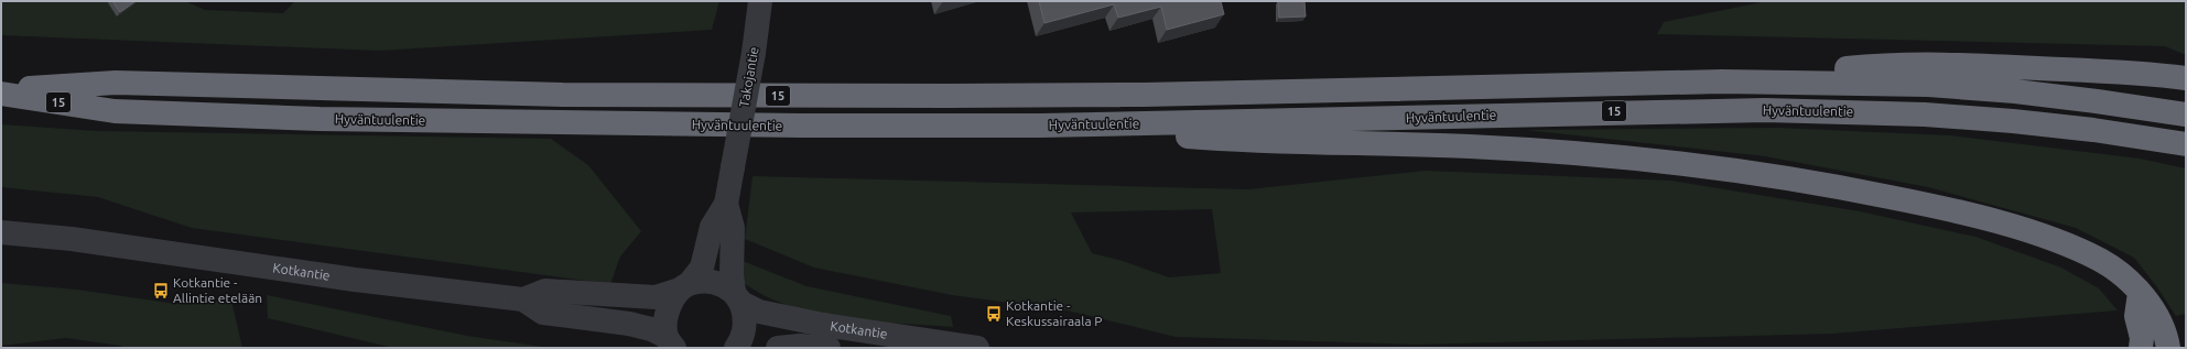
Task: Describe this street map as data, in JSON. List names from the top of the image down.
{
  "streets": {
    "highway": ["15", "Hyväntuulentie"],
    "street": ["Takojantie", "Kotkantie"]
  },
  "crossings": [
    ["Takojantie", "Kotkantie"]
  ],
  "places": {
    "bus stop": ["Kotkantie - Allintie etelään", "Kotkantie - Keskussairaala P"]
  }
}
